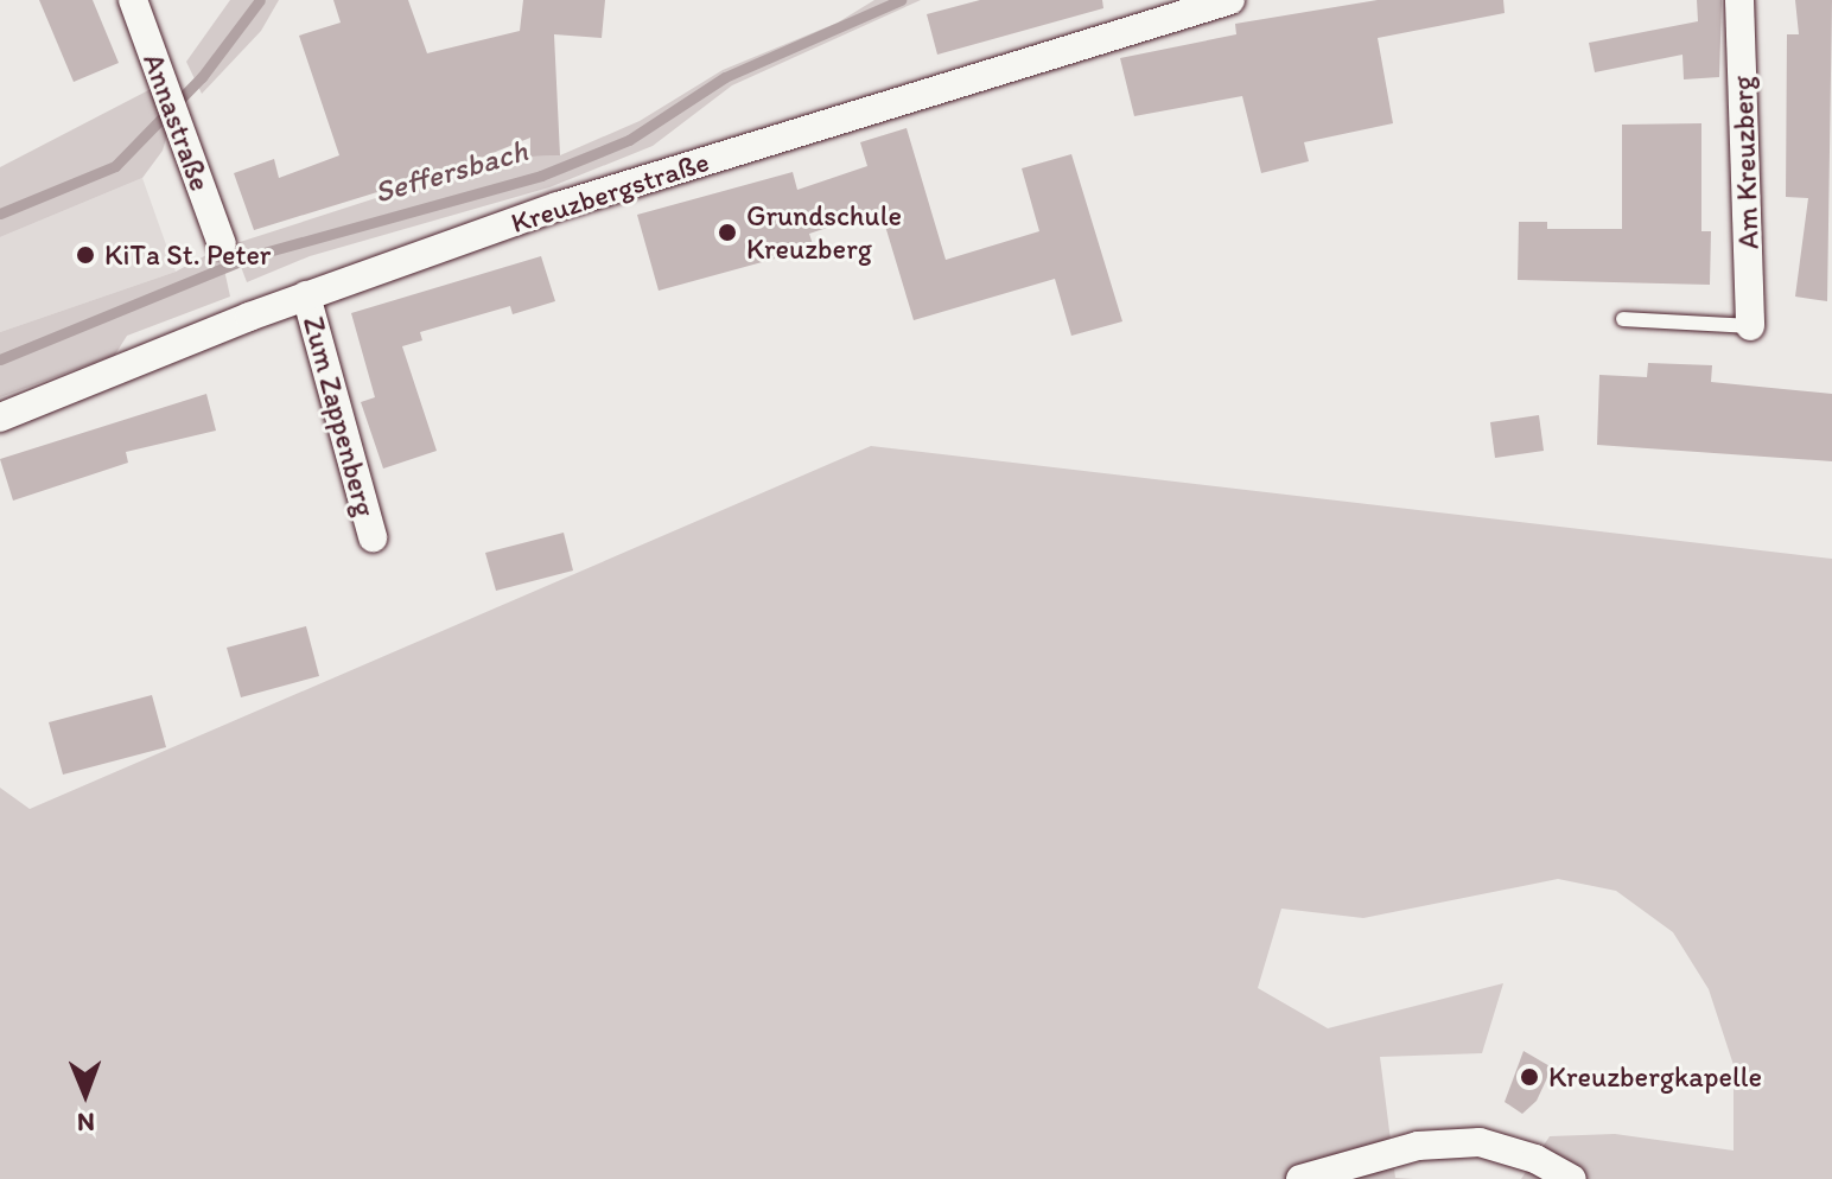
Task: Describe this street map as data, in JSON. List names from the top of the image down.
{
  "streets": {
    "street": [
      "Annastraße",
      "Am Kreuzberg",
      "Kreuzbergstraße",
      "Zum Zappenberg"
    ]
  },
  "crossings": [
    ["Kreuzbergstraße", "Zum Zappenberg"]
  ],
  "water": ["Seffersbach"],
  "places": ["Grundschule Kreuzberg", "KiTa St. Peter", "Kreuzbergkapelle"],
  "north": "bottom"
}
